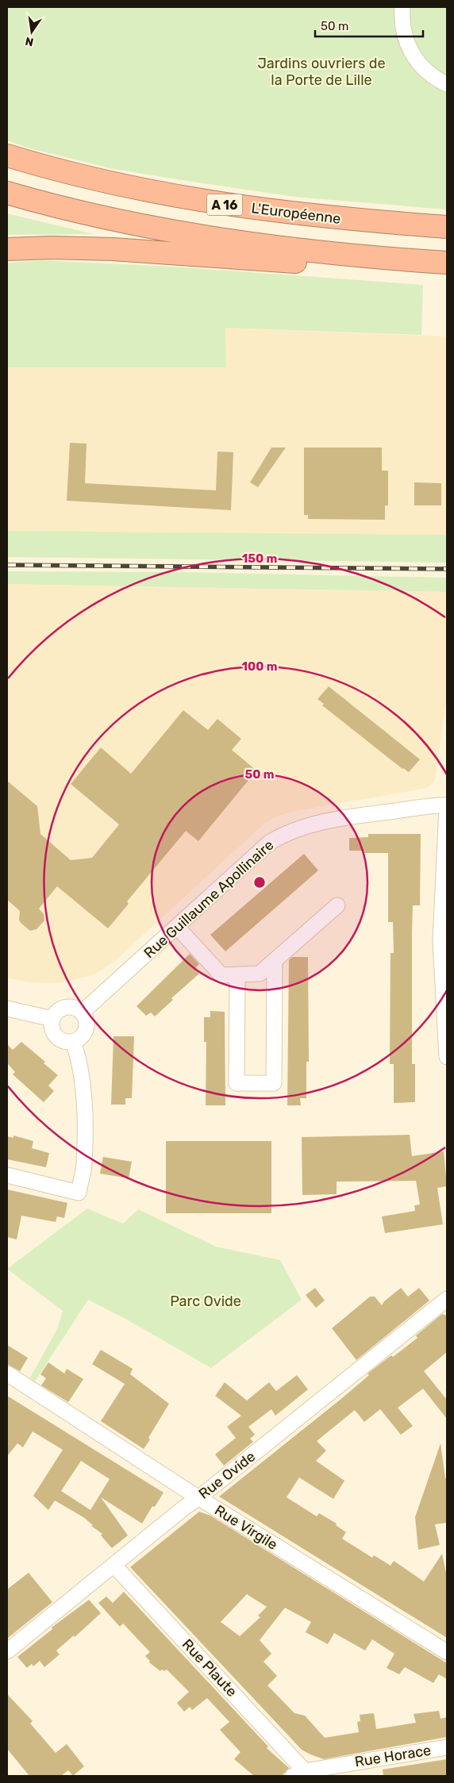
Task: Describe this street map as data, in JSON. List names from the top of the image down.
{
  "streets": {
    "highway": ["A 16", "L'Européenne"],
    "street": [
      "Rue Guillaume Apollinaire",
      "Rue Ovide",
      "Rue Virgile",
      "Rue Plaute",
      "Rue Horace"
    ]
  },
  "crossings": [
    ["Rue Ovide", "Rue Virgile"],
    ["Rue Ovide", "Rue Plaute"],
    ["Rue Plaute", "Rue Horace"]
  ],
  "parks": ["Jardins ouvriers de la Porte de Lille", "Parc Ovide"],
  "scale_bar": "50 m",
  "north": "bottom",
  "rings": ["150 m", "100 m", "50 m"]
}
